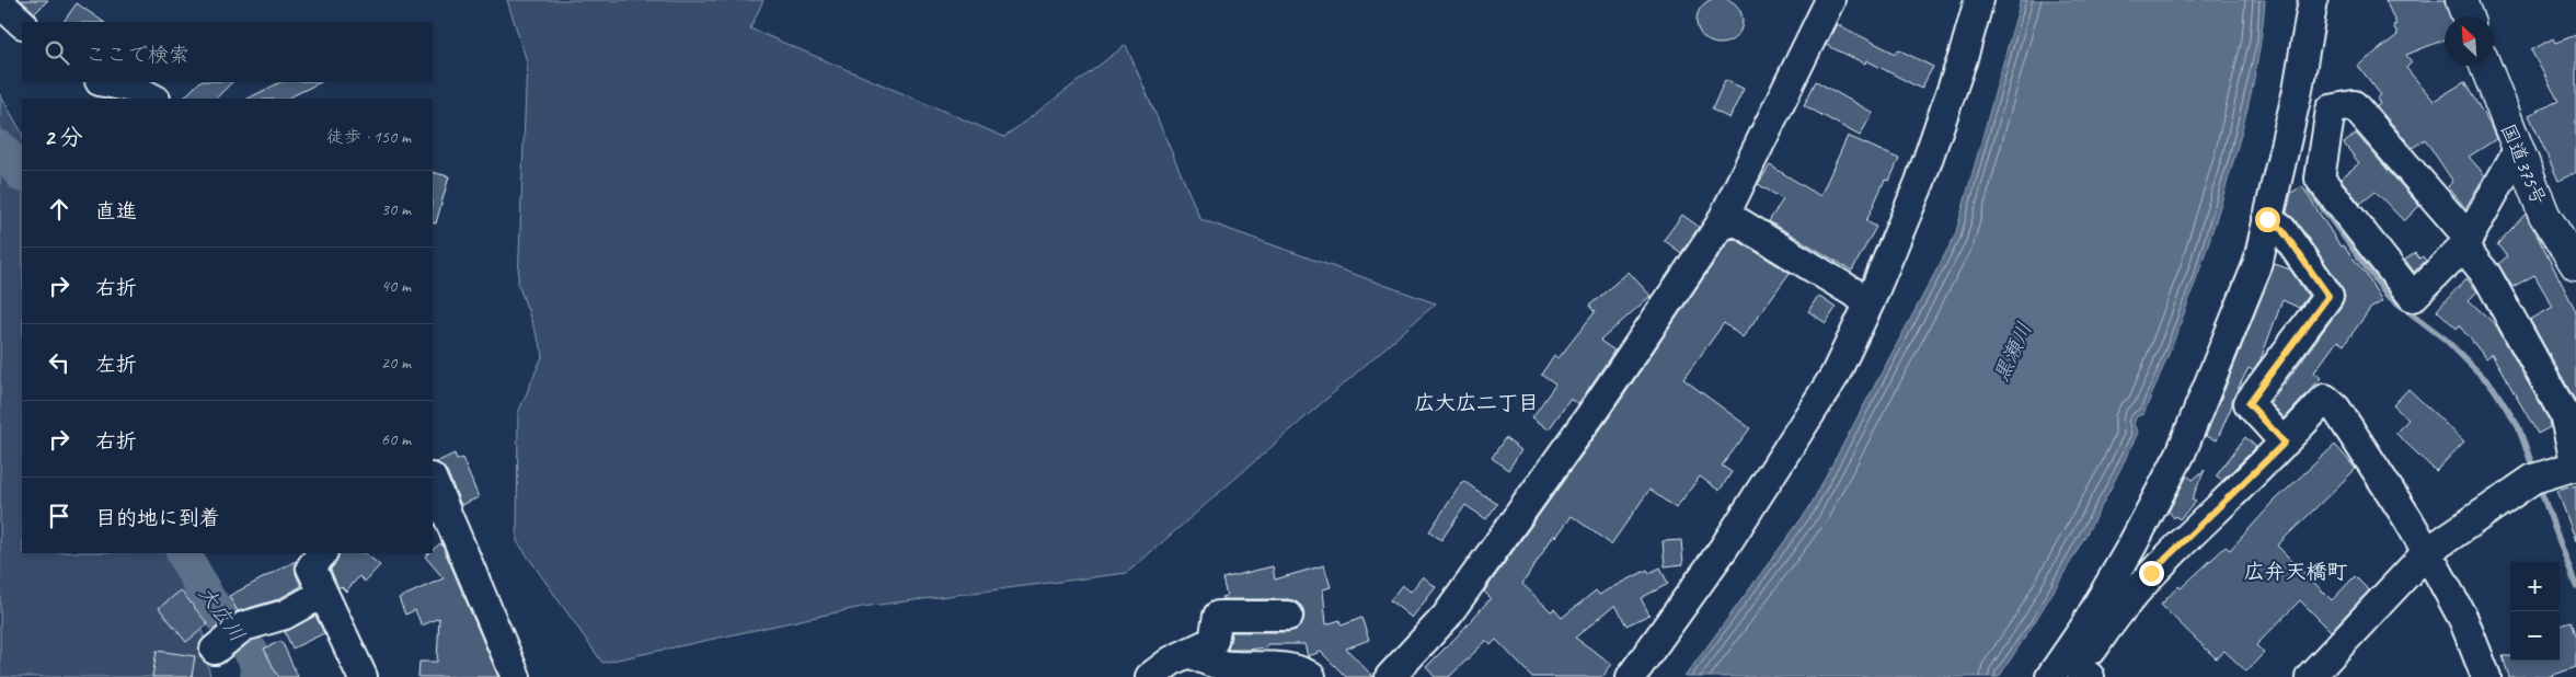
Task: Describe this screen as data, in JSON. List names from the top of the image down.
{
  "streets": {
    "highway": ["国道375号"]
  },
  "districts": ["広大広二丁目", "広弁天橋町"],
  "water": ["黒瀬川", "大広川"],
  "north": "top left",
  "page": {
    "search": "ここで検索",
    "heading": ["2 分", "徒歩 · 150 m"],
    "list": [
      ["直進", "30 m"],
      ["右折", "40 m"],
      ["左折", "20 m"],
      ["右折", "60 m"],
      "目的地に到着"
    ],
    "map_buttons": ["+", "−"]
  }
}
